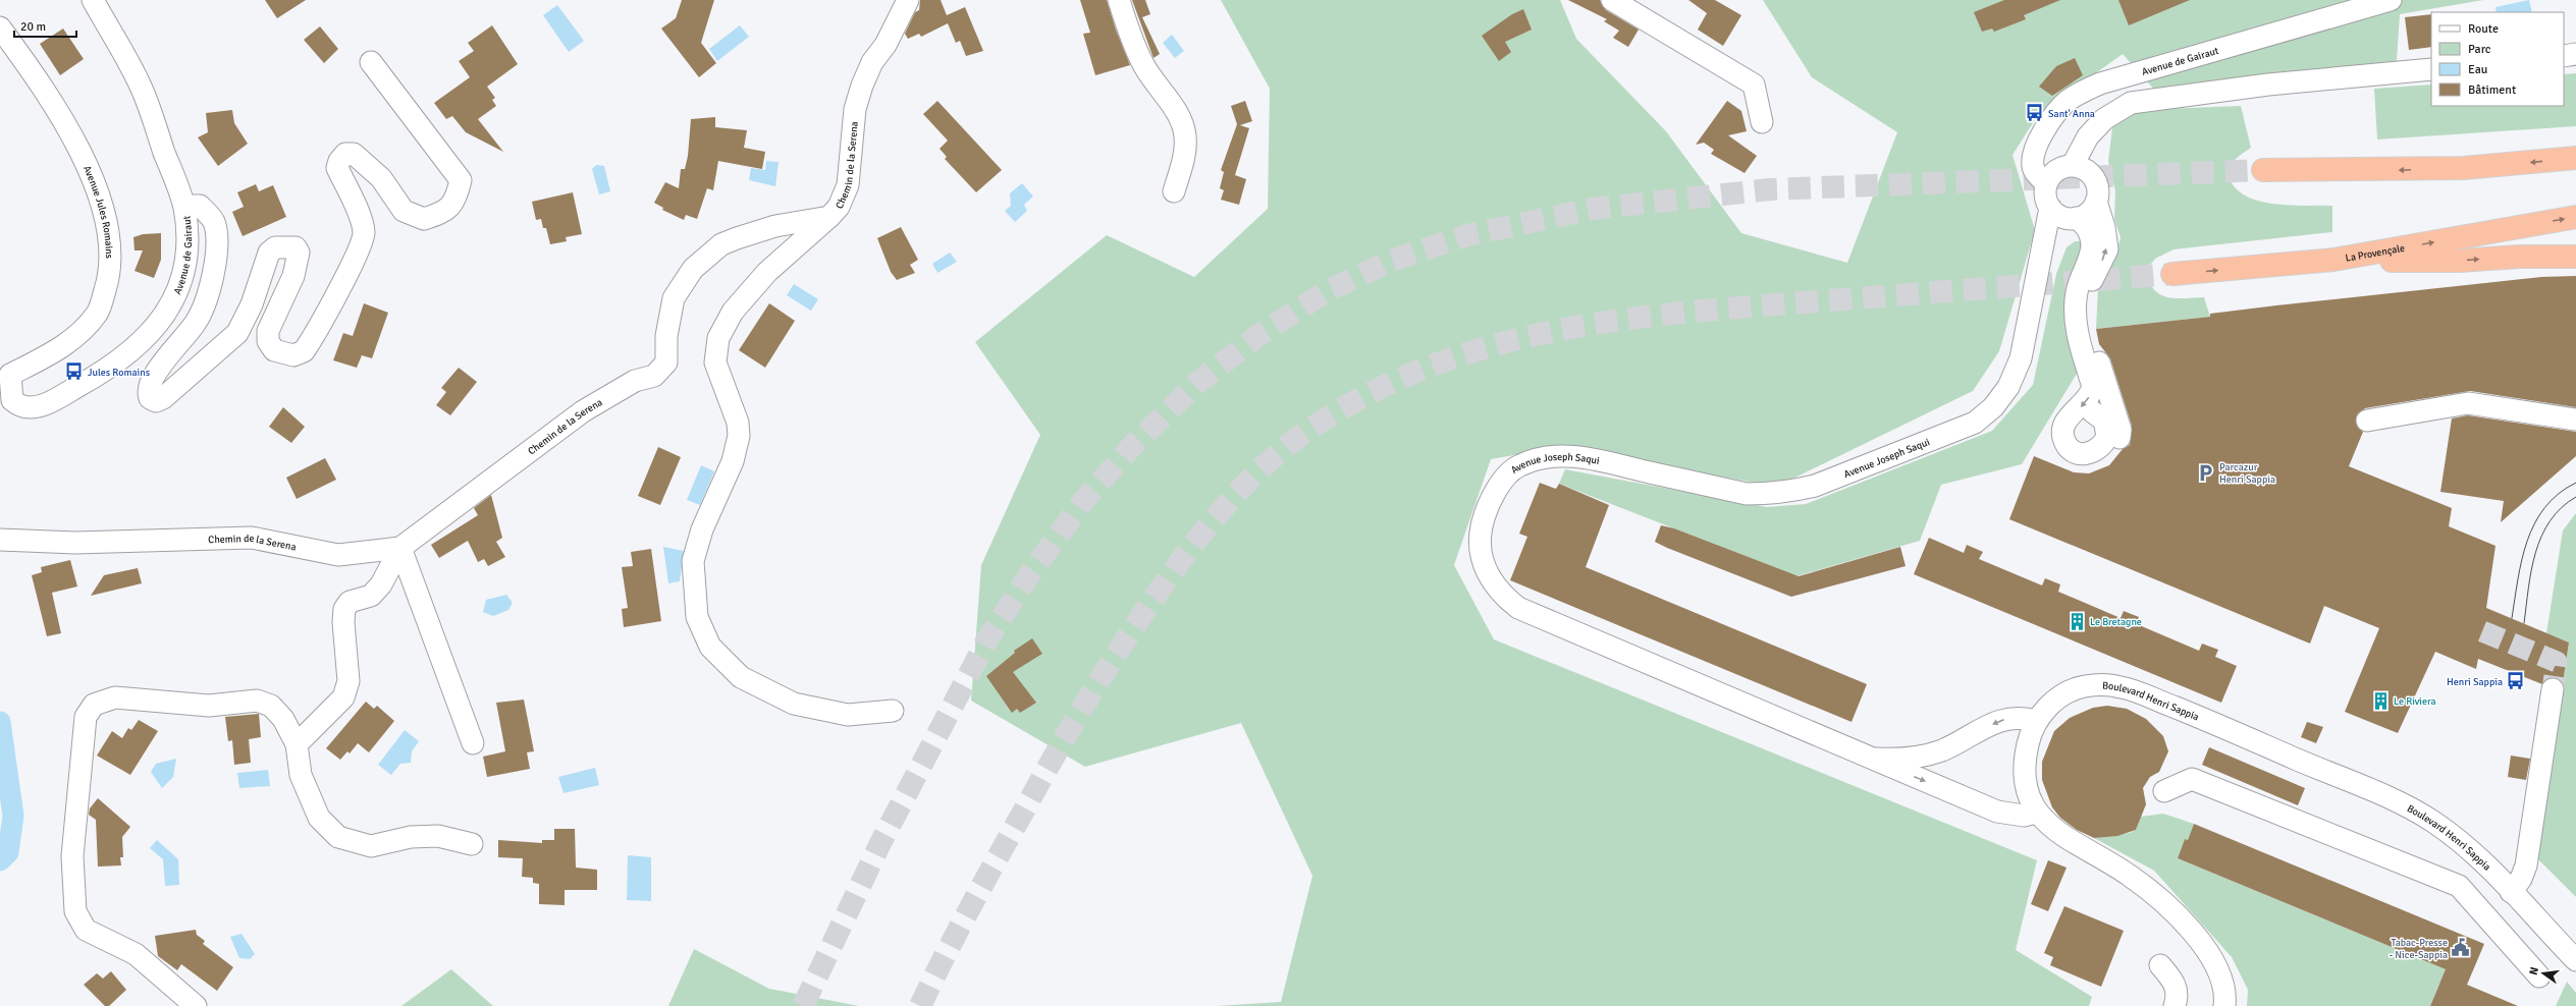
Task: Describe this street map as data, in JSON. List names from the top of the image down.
{
  "streets": {
    "highway": ["La Provençale"],
    "street": [
      "Avenue de Gairaut",
      "Chemin de la Serena",
      "Avenue Jules Romains",
      "Avenue Joseph Saqui",
      "Boulevard Henri Sappia"
    ]
  },
  "crossings": [
    ["Avenue de Gairaut", "Avenue Jules Romains"],
    ["Avenue de Gairaut", "Avenue Joseph Saqui"],
    ["Avenue Joseph Saqui", "Boulevard Henri Sappia"]
  ],
  "places": {
    "bus stop": ["Sant' Anna", "Jules Romains", "Henri Sappia"],
    "parking": ["Parcazur Henri Sappia"],
    "building": ["Le Bretagne", "Le Riviera"],
    "public building": ["Tabac-Presse - Nice-Sappia"]
  },
  "legend": [
    "Route",
    "Parc",
    "Eau",
    "Bâtiment"
  ],
  "scale_bar": "20 m",
  "north": "left"
}
